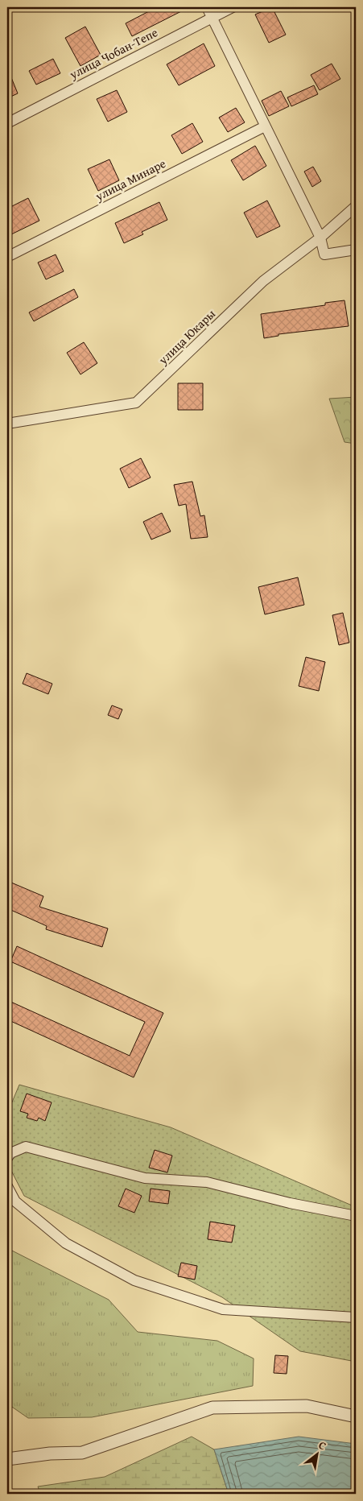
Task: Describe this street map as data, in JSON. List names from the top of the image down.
{
  "streets": {
    "street": ["улица Чобан-Тепе", "улица Минаре", "улица Юкары"]
  },
  "north": "top right"
}
